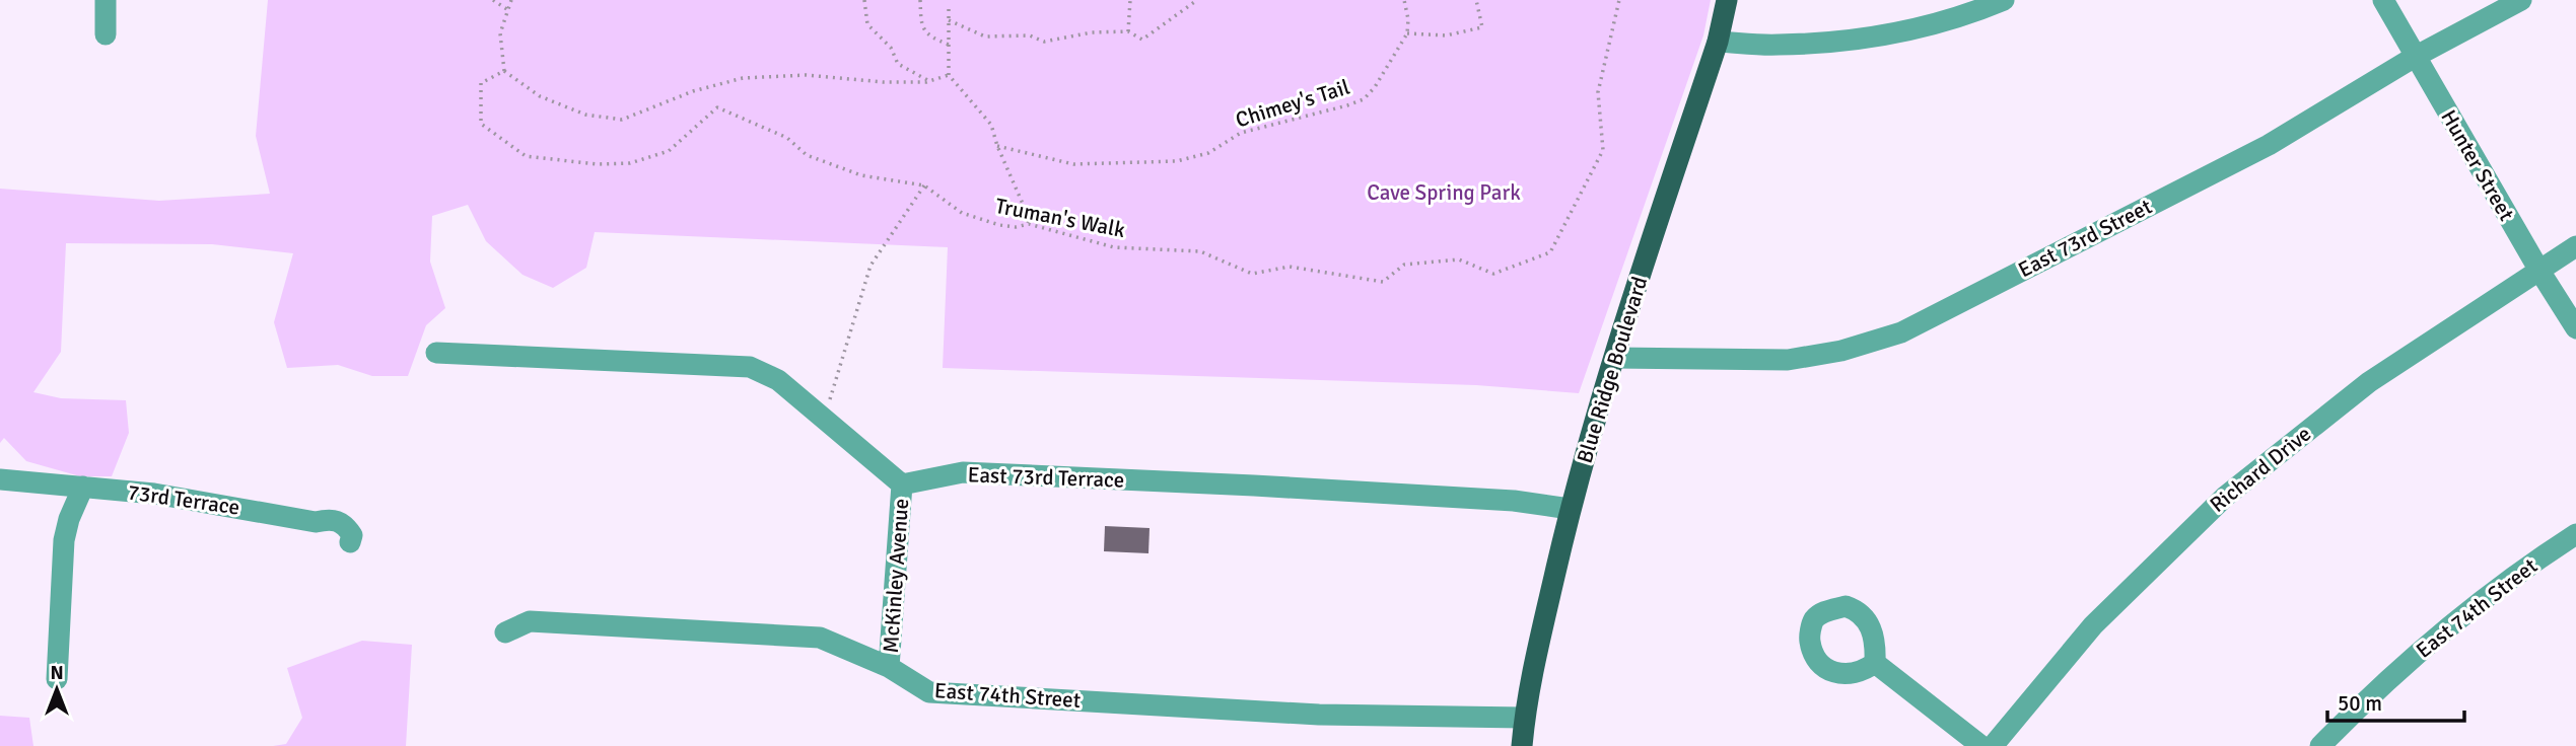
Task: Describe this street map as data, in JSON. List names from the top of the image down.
{
  "streets": {
    "main road": ["Blue Ridge Boulevard"],
    "street": [
      "Hunter Street",
      "East 73rd Street",
      "Richard Drive",
      "East 73rd Terrace",
      "73rd Terrace",
      "McKinley Avenue",
      "East 74th Street"
    ],
    "path": ["Chimey's Tail", "Truman's Walk"]
  },
  "crossings": [
    ["Hunter Street", "East 73rd Street"],
    ["Hunter Street", "Richard Drive"],
    ["East 73rd Street", "Blue Ridge Boulevard"],
    ["Blue Ridge Boulevard", "East 73rd Terrace"],
    ["Blue Ridge Boulevard", "East 74th Street"],
    ["East 73rd Terrace", "McKinley Avenue"],
    ["McKinley Avenue", "East 74th Street"]
  ],
  "parks": ["Cave Spring Park"],
  "scale_bar": "50 m",
  "north": "top"
}
